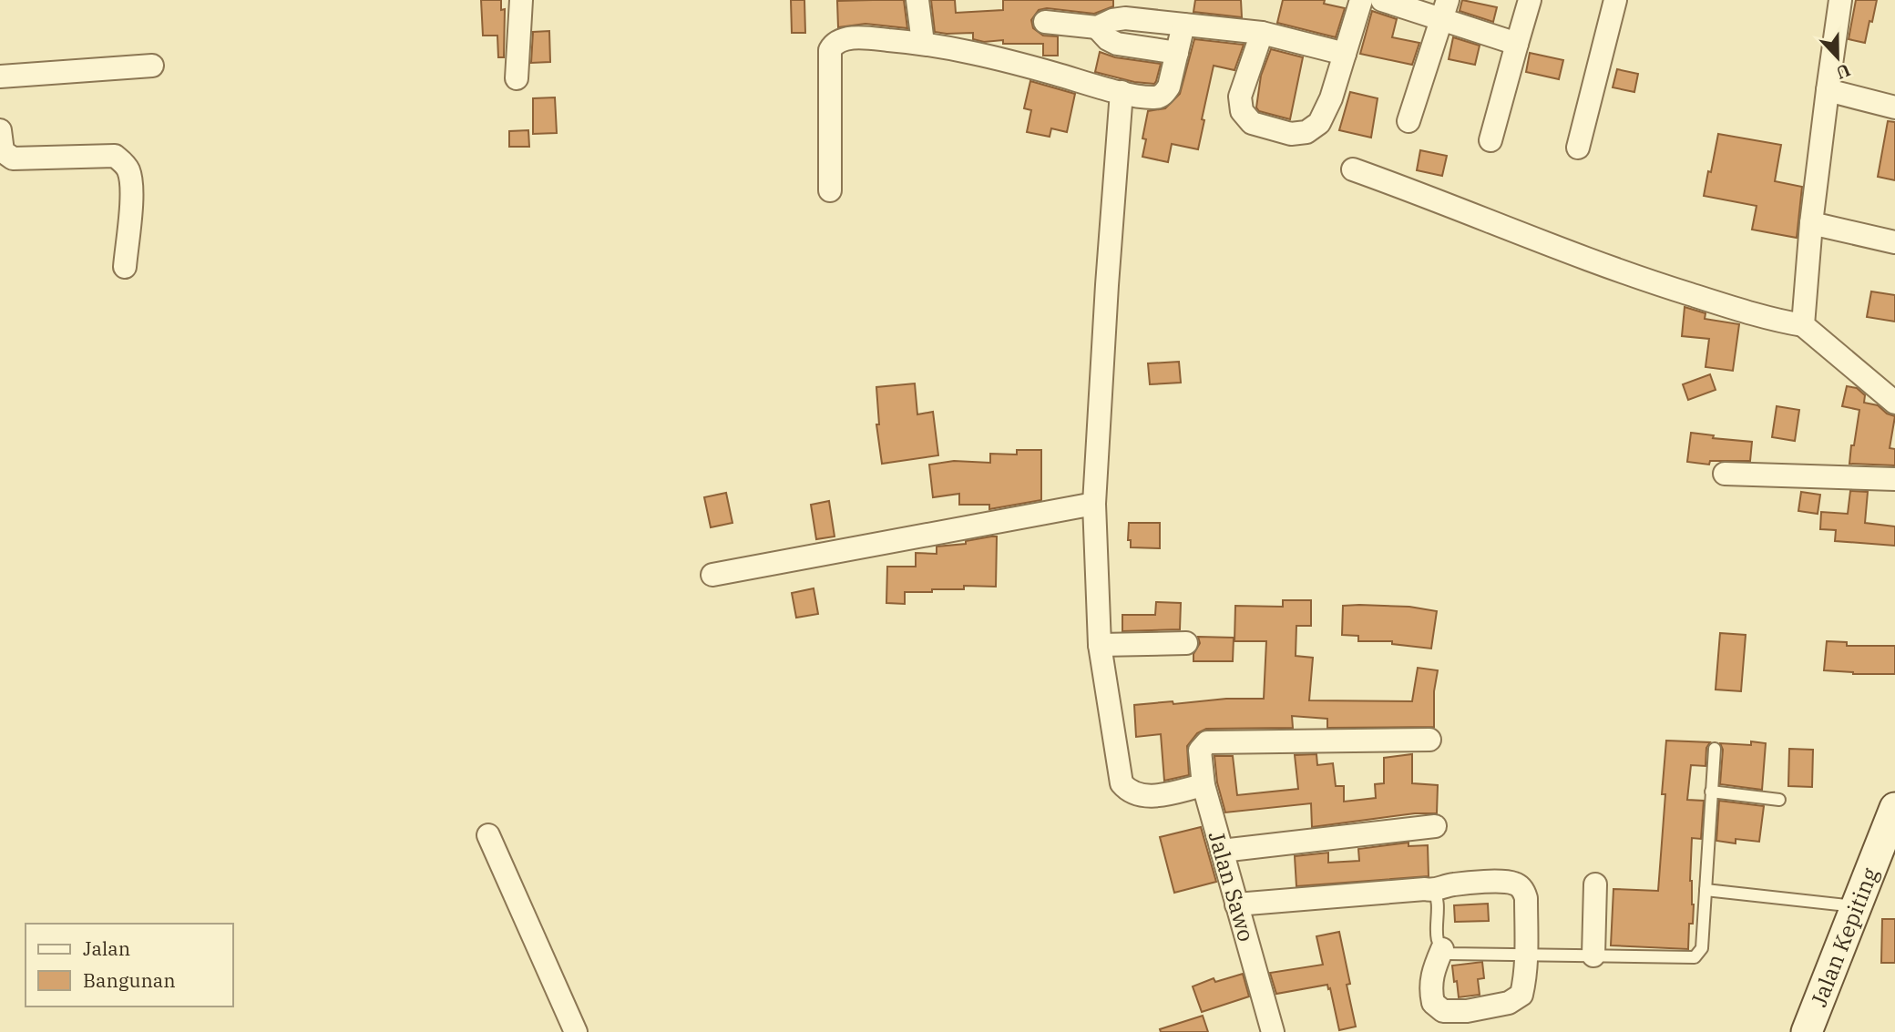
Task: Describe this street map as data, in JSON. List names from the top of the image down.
{
  "streets": {
    "main road": ["Jalan Kepiting"],
    "street": ["Jalan Sawo"]
  },
  "legend": ["Jalan", "Bangunan"],
  "north": "bottom"
}
